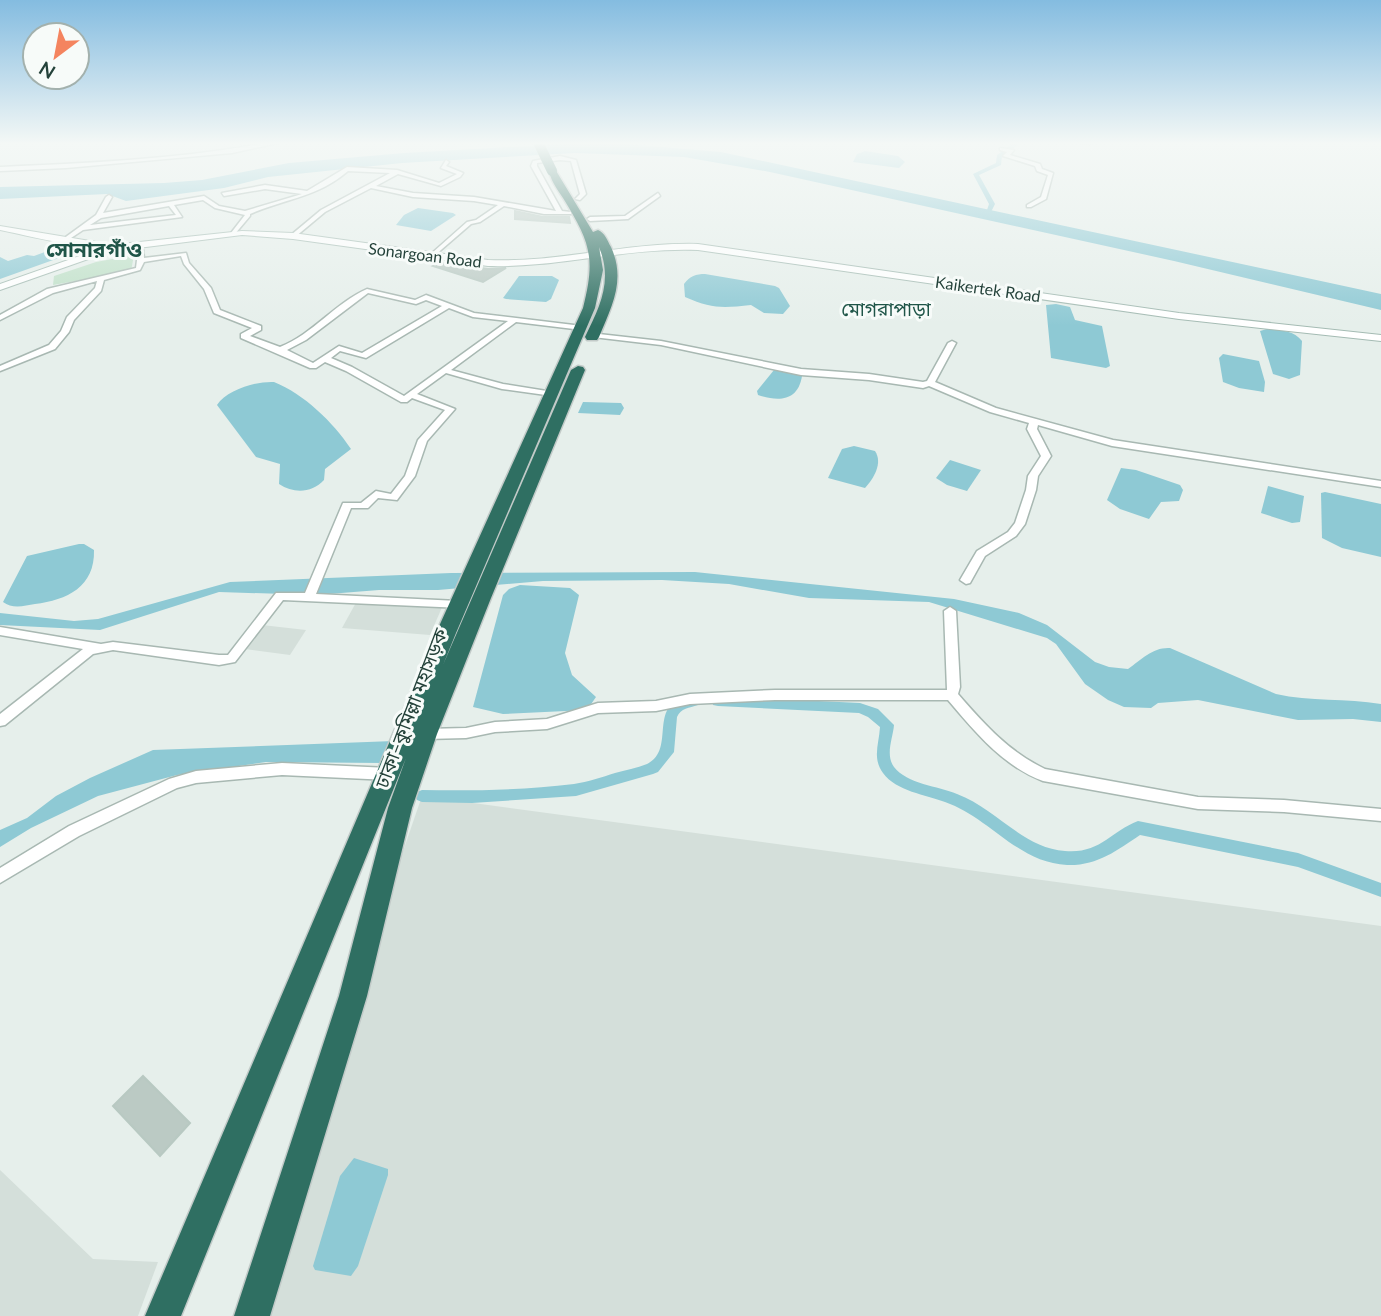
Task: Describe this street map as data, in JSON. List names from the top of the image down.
{
  "streets": {
    "highway": ["ঢাকা–কুমিল্লা মহাসড়ক"],
    "main road": ["Sonargoan Road", "Kaikertek Road"]
  },
  "crossings": [
    ["Sonargoan Road", "Kaikertek Road"],
    ["Sonargoan Road", "ঢাকা–কুমিল্লা মহাসড়ক"],
    ["Kaikertek Road", "ঢাকা–কুমিল্লা মহাসড়ক"]
  ],
  "districts": ["সোনারগাঁও", "মোগরাপাড়া"],
  "north": "bottom left"
}
